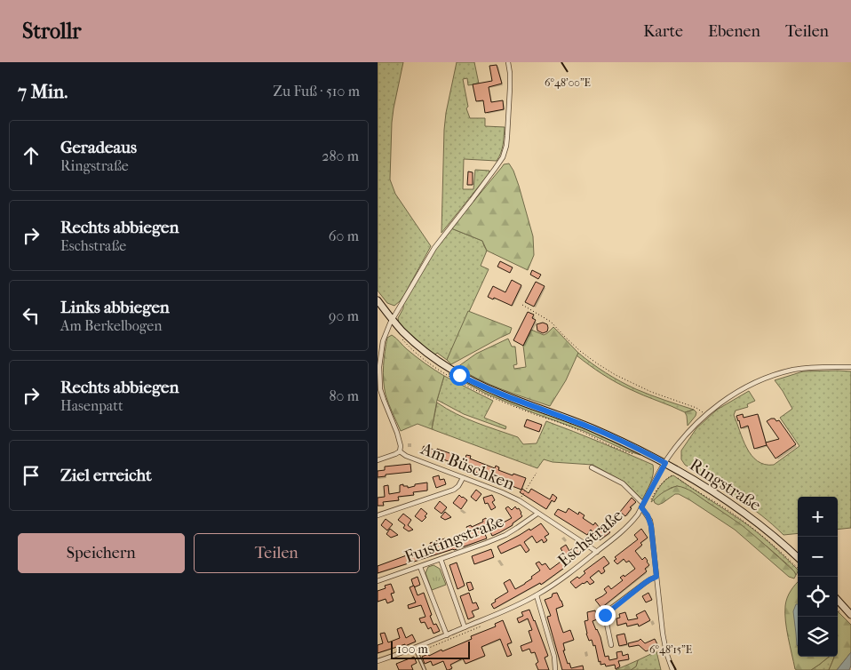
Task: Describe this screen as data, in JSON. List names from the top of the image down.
{
  "streets": {
    "main road": ["Ringstraße"],
    "street": ["Am Büschken", "Eschstraße", "Fuistingstraße"]
  },
  "crossings": [
    ["Am Büschken", "Ringstraße"],
    ["Am Büschken", "Eschstraße"],
    ["Am Büschken", "Fuistingstraße"],
    ["Ringstraße", "Eschstraße"]
  ],
  "scale_bar": "100 m",
  "page": {
    "header": "Strollr",
    "nav": ["Karte", "Ebenen", "Teilen"],
    "heading": ["7 Min.", "Zu Fuß · 510 m"],
    "list": [
      ["Geradeaus", "Ringstraße", "280 m"],
      ["Rechts abbiegen", "Eschstraße", "60 m"],
      ["Links abbiegen", "Am Berkelbogen", "90 m"],
      ["Rechts abbiegen", "Hasenpatt", "80 m"],
      "Ziel erreicht"
    ],
    "map_buttons": ["+", "−"],
    "buttons": ["Speichern", "Teilen"],
    "scale": "100 m"
  },
  "coordinates": ["6°48'00\"E", "6°48'15\"E"]
}
